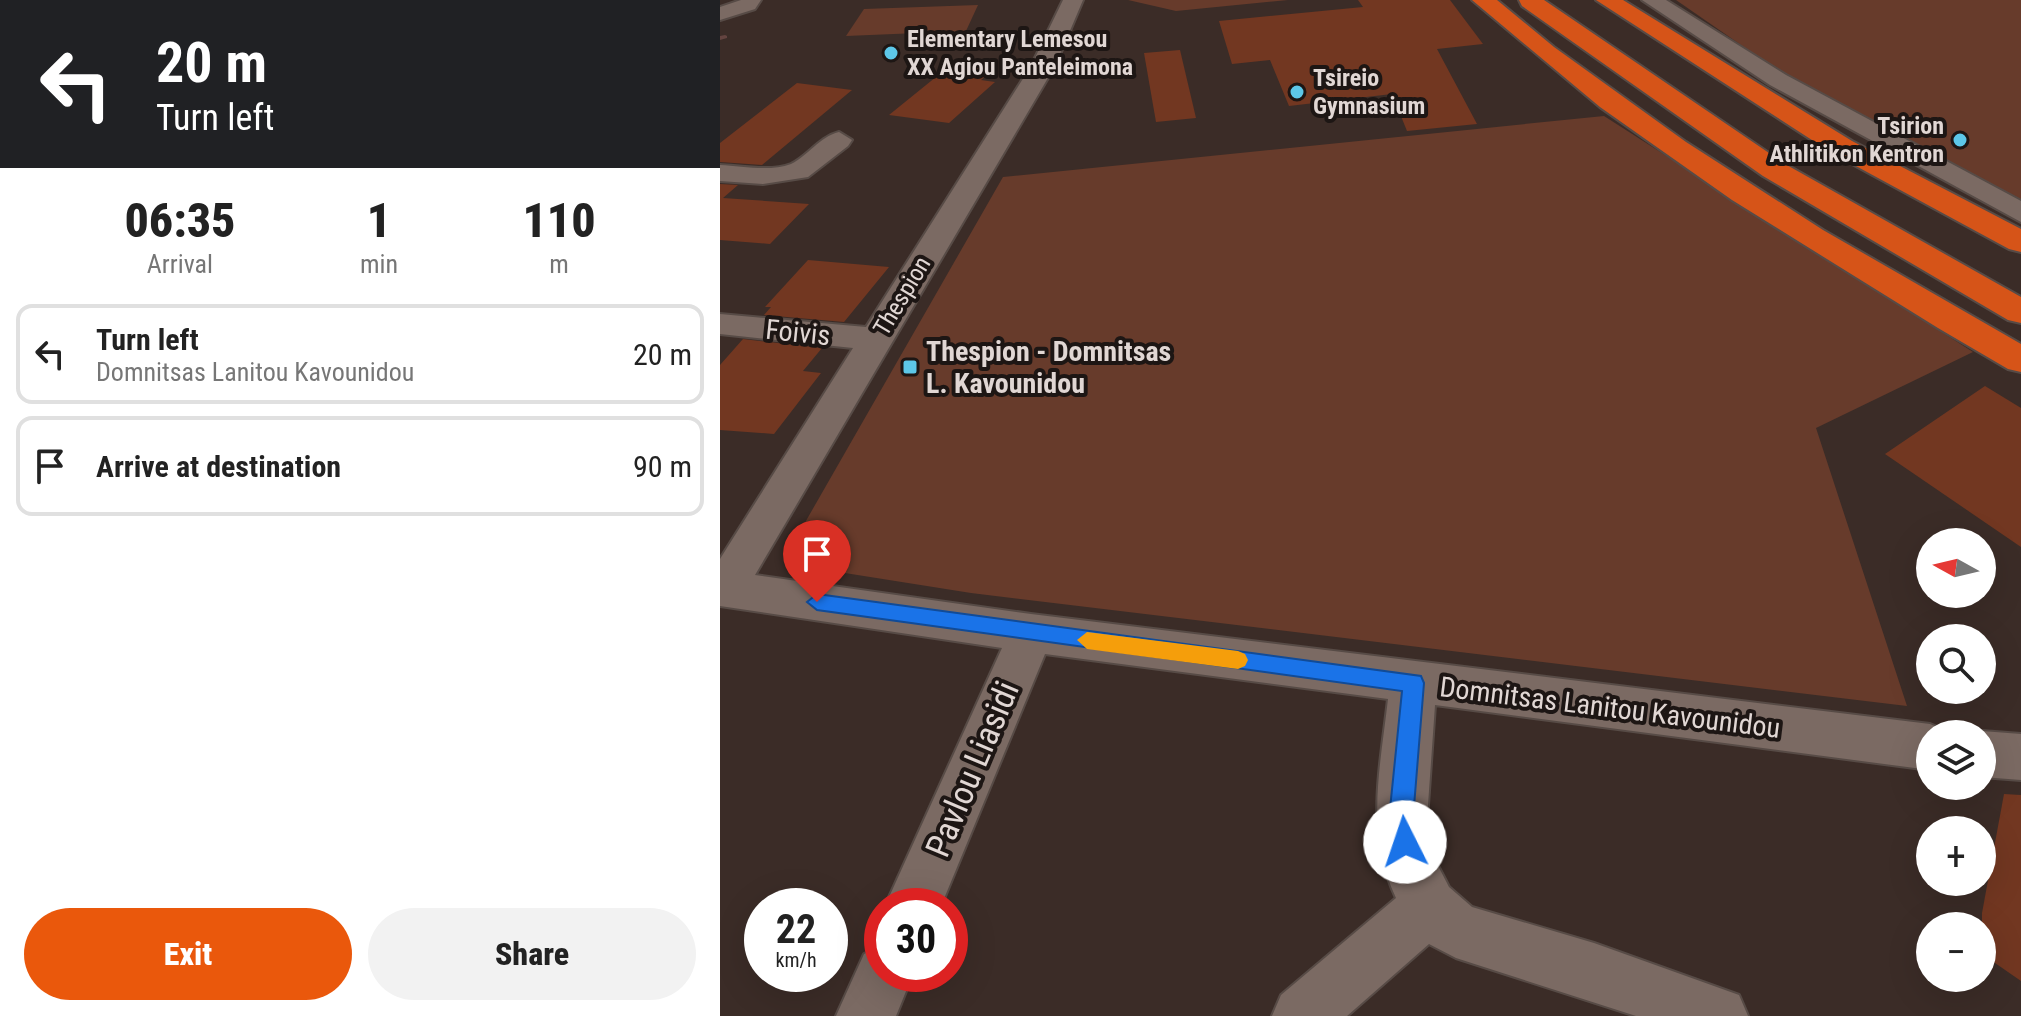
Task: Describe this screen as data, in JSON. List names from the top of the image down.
{
  "streets": {
    "street": [
      "Thespion",
      "Foivis",
      "Domnitsas Lanitou Kavounidou",
      "Pavlou Liasidi"
    ]
  },
  "crossings": [
    ["Thespion", "Foivis"],
    ["Thespion", "Domnitsas Lanitou Kavounidou"],
    ["Domnitsas Lanitou Kavounidou", "Pavlou Liasidi"]
  ],
  "places": {
    "other": ["Elementary Lemesou XX Agiou Panteleimona", "Tsireio Gymnasium", "Tsirion Athlitikon Kentron"],
    "transit": ["Thespion - Domnitsas L. Kavounidou"]
  },
  "north": "left",
  "page": {
    "turn": ["20 m", "Turn left"],
    "eta": [
      "06:35",
      "Arrival",
      "1",
      "min",
      "110",
      "m"
    ],
    "list": [
      {
        "name": "Turn left",
        "note": "Domnitsas Lanitou Kavounidou",
        "value": "20 m"
      },
      {
        "name": "Arrive at destination",
        "value": "90 m"
      }
    ],
    "map_buttons": ["+", "−"],
    "speed": "22 km/h",
    "limit": "30",
    "buttons": ["Exit", "Share"]
  }
}
